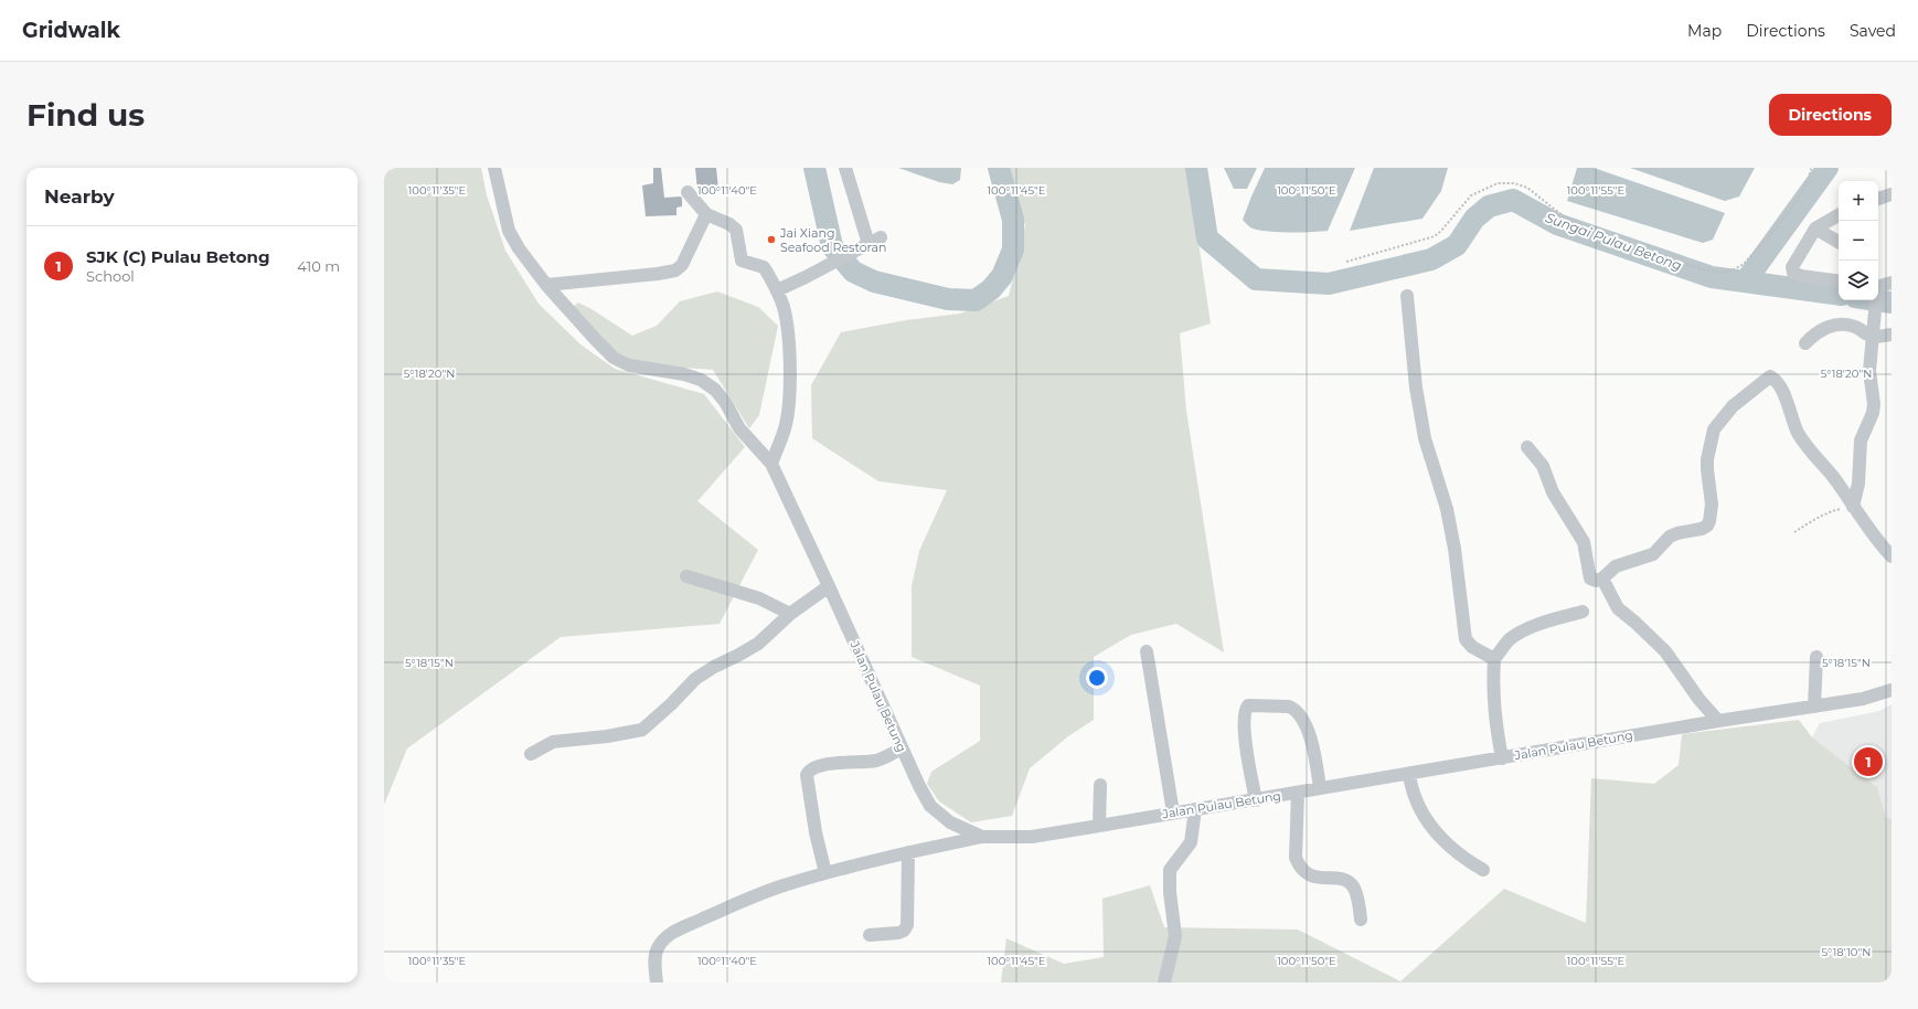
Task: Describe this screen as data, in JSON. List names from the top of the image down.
{
  "streets": {
    "street": ["Jalan Pulau Betung"]
  },
  "water": ["Sungai Pulau Betong"],
  "places": ["Jai Xiang Seafood Restoran"],
  "page": {
    "header": "Gridwalk",
    "nav": ["Map", "Directions", "Saved"],
    "buttons": "Directions",
    "title": "Find us",
    "heading": "Nearby",
    "map_buttons": ["+", "−"],
    "list": [
      {
        "mark": "1",
        "name": "SJK (C) Pulau Betong",
        "note": "School",
        "value": "410 m"
      }
    ],
    "pins": "1"
  },
  "coordinates": [
    "100°11'35\"E",
    "100°11'40\"E",
    "100°11'45\"E",
    "100°11'50\"E",
    "100°11'55\"E",
    "5°18'20\"N",
    "5°18'15\"N",
    "5°18'10\"N"
  ]
}
